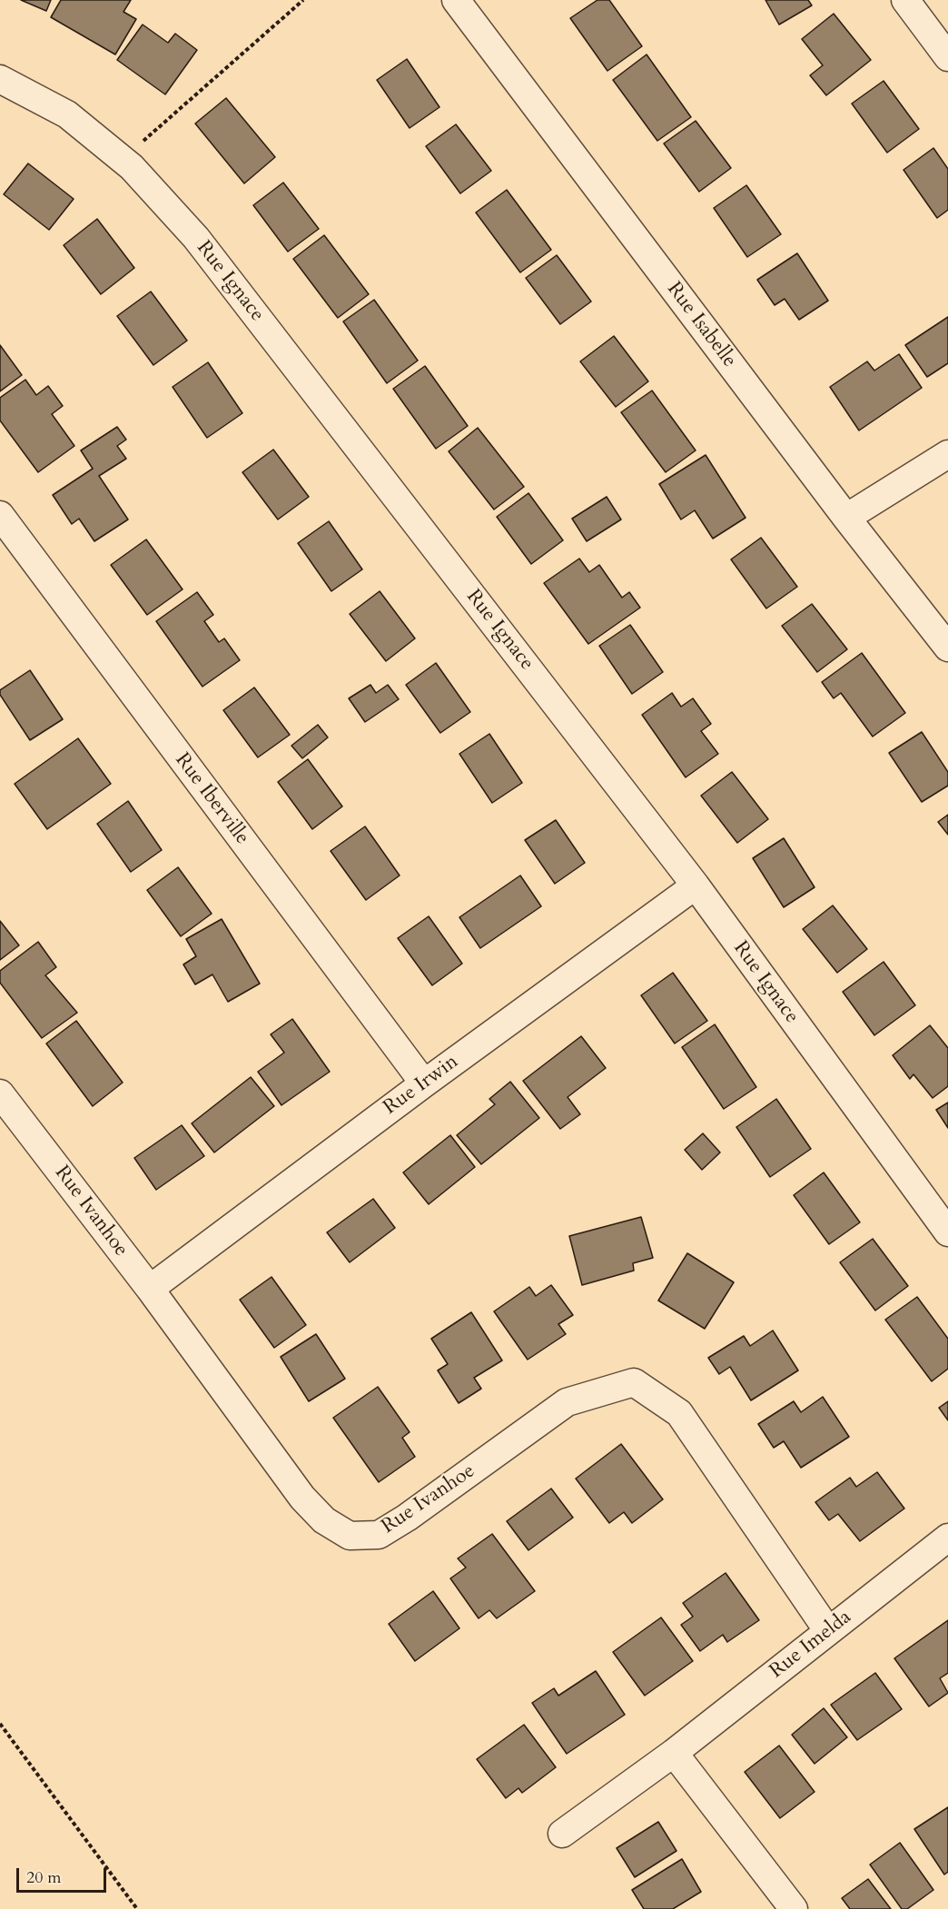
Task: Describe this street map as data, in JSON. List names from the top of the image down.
{
  "streets": {
    "street": [
      "Rue Ignace",
      "Rue Isabelle",
      "Rue Iberville",
      "Rue Irwin",
      "Rue Ivanhoe",
      "Rue Imelda"
    ]
  },
  "crossings": [
    ["Rue Ignace", "Rue Irwin"],
    ["Rue Iberville", "Rue Irwin"],
    ["Rue Irwin", "Rue Ivanhoe"],
    ["Rue Ivanhoe", "Rue Imelda"]
  ],
  "scale_bar": "20 m"
}
